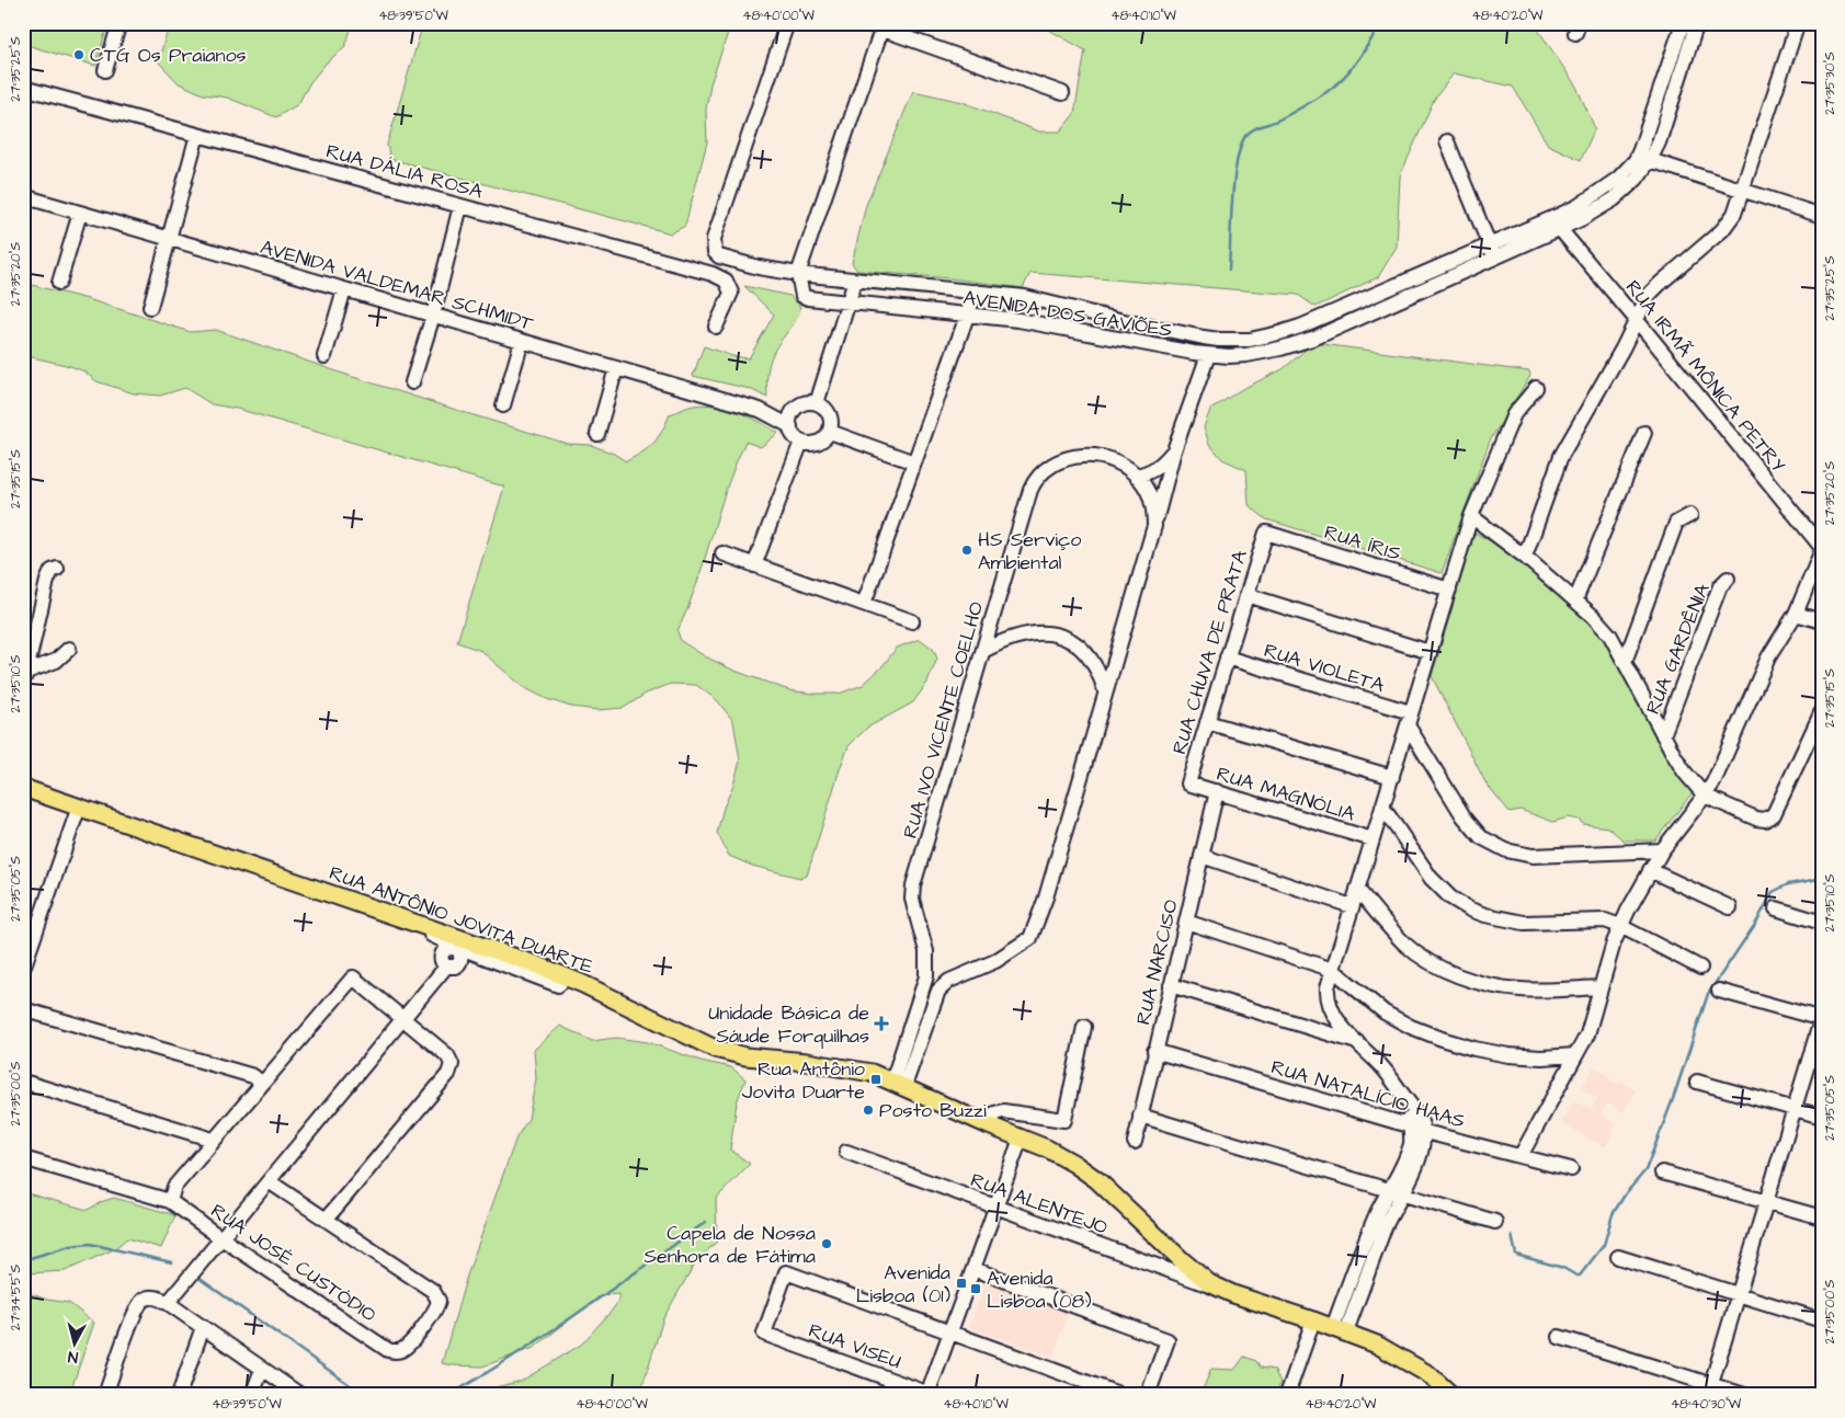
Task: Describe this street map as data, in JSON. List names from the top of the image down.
{
  "streets": {
    "main road": ["RUA ANTÔNIO JOVITA DUARTE"],
    "street": [
      "RUA DÁLIA ROSA",
      "AVENIDA VALDEMAR SCHMIDT",
      "AVENIDA DOS GAVIÕES",
      "RUA IRMÃ MÔNICA PETRY",
      "RUA ÍRIS",
      "RUA GARDÊNIA",
      "RUA CHUVA DE PRATA",
      "RUA VIOLETA",
      "RUA IVO VICENTE COELHO",
      "RUA MAGNÓLIA",
      "RUA NARCISO",
      "RUA NATALÍCIO HAAS",
      "RUA ALENTEJO",
      "RUA JOSÉ CUSTÓDIO",
      "RUA VISEU"
    ]
  },
  "crossings": [
    ["AVENIDA DOS GAVIÕES", "RUA IVO VICENTE COELHO"],
    ["RUA ÍRIS", "RUA CHUVA DE PRATA"],
    ["RUA CHUVA DE PRATA", "RUA VIOLETA"],
    ["RUA CHUVA DE PRATA", "RUA MAGNÓLIA"],
    ["RUA IVO VICENTE COELHO", "RUA ANTÔNIO JOVITA DUARTE"],
    ["RUA MAGNÓLIA", "RUA NARCISO"],
    ["RUA ANTÔNIO JOVITA DUARTE", "RUA ALENTEJO"],
    ["RUA NARCISO", "RUA NATALÍCIO HAAS"]
  ],
  "places": {
    "other": [
      "CTG Os Praianos",
      "HS Serviço Ambiental",
      "Posto Buzzi",
      "Capela de Nossa Senhora de Fátima"
    ],
    "health": ["Unidade Básica de Sáude Forquilhas"],
    "transit": ["Rua Antônio Jovita Duarte", "Avenida Lisboa (01)", "Avenida Lisboa (08)"]
  },
  "north": "bottom",
  "coordinates": [
    "48°39'50\"W",
    "48°40'00\"W",
    "48°40'10\"W",
    "48°40'20\"W",
    "27°35'25\"S",
    "27°35'30\"S",
    "27°35'20\"S",
    "27°35'15\"S",
    "27°35'10\"S",
    "27°35'05\"S",
    "27°35'00\"S",
    "27°34'55\"S",
    "48°40'30\"W"
  ]
}
